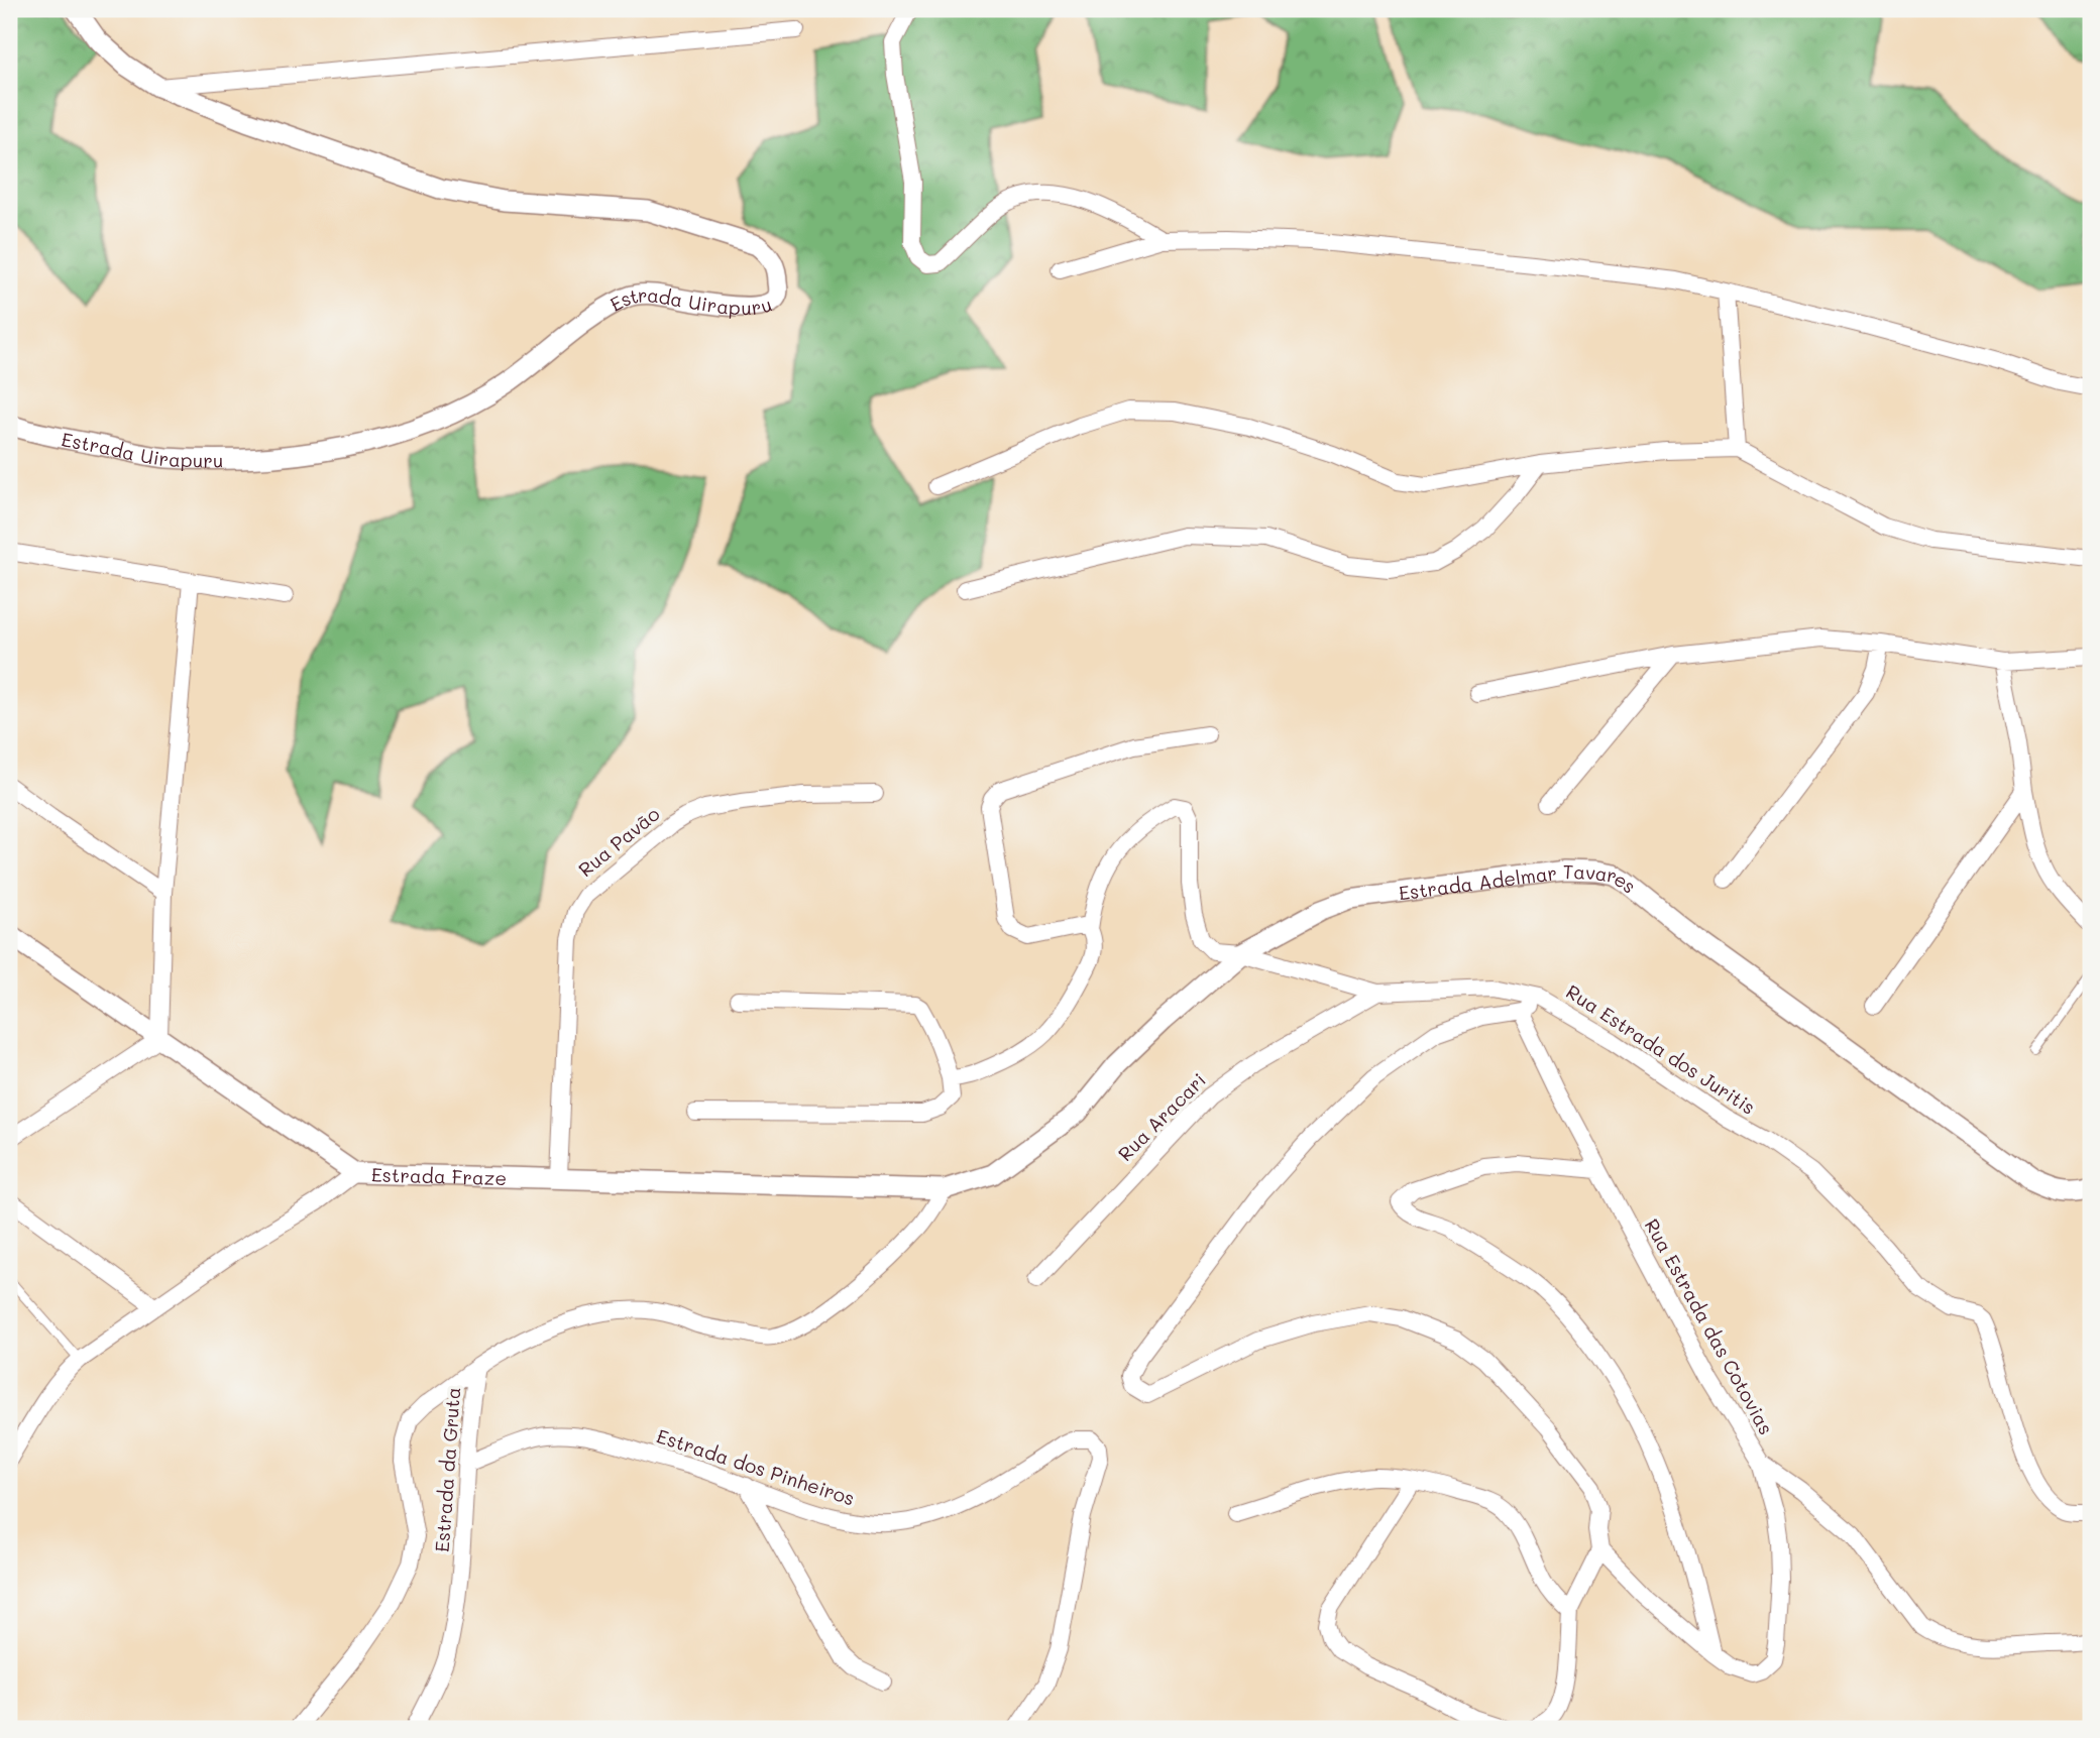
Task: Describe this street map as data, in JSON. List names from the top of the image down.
{
  "streets": {
    "street": [
      "Estrada Uirapuru",
      "Rua Pavão",
      "Estrada Adelmar Tavares",
      "Rua Estrada dos Juritis",
      "Rua Aracari",
      "Estrada Fraze",
      "Rua Estrada das Cotovias",
      "Estrada dos Pinheiros",
      "Estrada da Gruta"
    ]
  },
  "crossings": [
    ["Rua Pavão", "Estrada Fraze"],
    ["Estrada Adelmar Tavares", "Rua Estrada dos Juritis"],
    ["Estrada Adelmar Tavares", "Estrada Fraze"],
    ["Estrada Adelmar Tavares", "Estrada da Gruta"],
    ["Rua Estrada dos Juritis", "Rua Aracari"],
    ["Estrada Fraze", "Estrada da Gruta"],
    ["Estrada dos Pinheiros", "Estrada da Gruta"]
  ]
}
